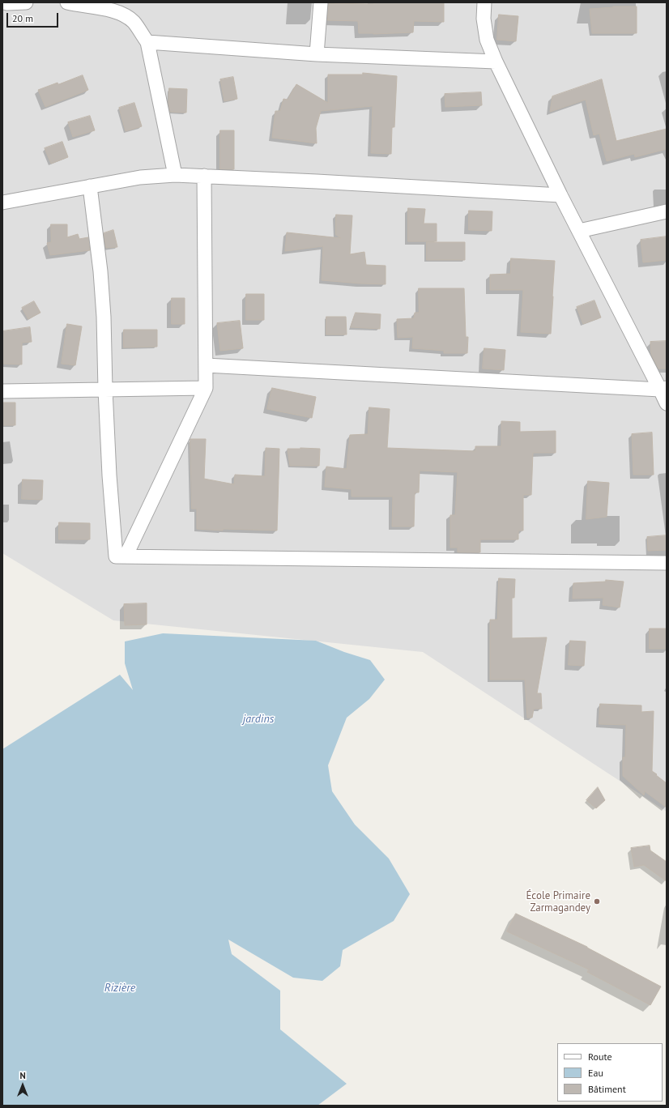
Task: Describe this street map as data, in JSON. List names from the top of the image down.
{
  "water": ["jardins", "Rizière"],
  "places": ["École Primaire Zarmagandey"],
  "legend": ["Route", "Eau", "Bâtiment"],
  "scale_bar": "20 m",
  "north": "top"
}
